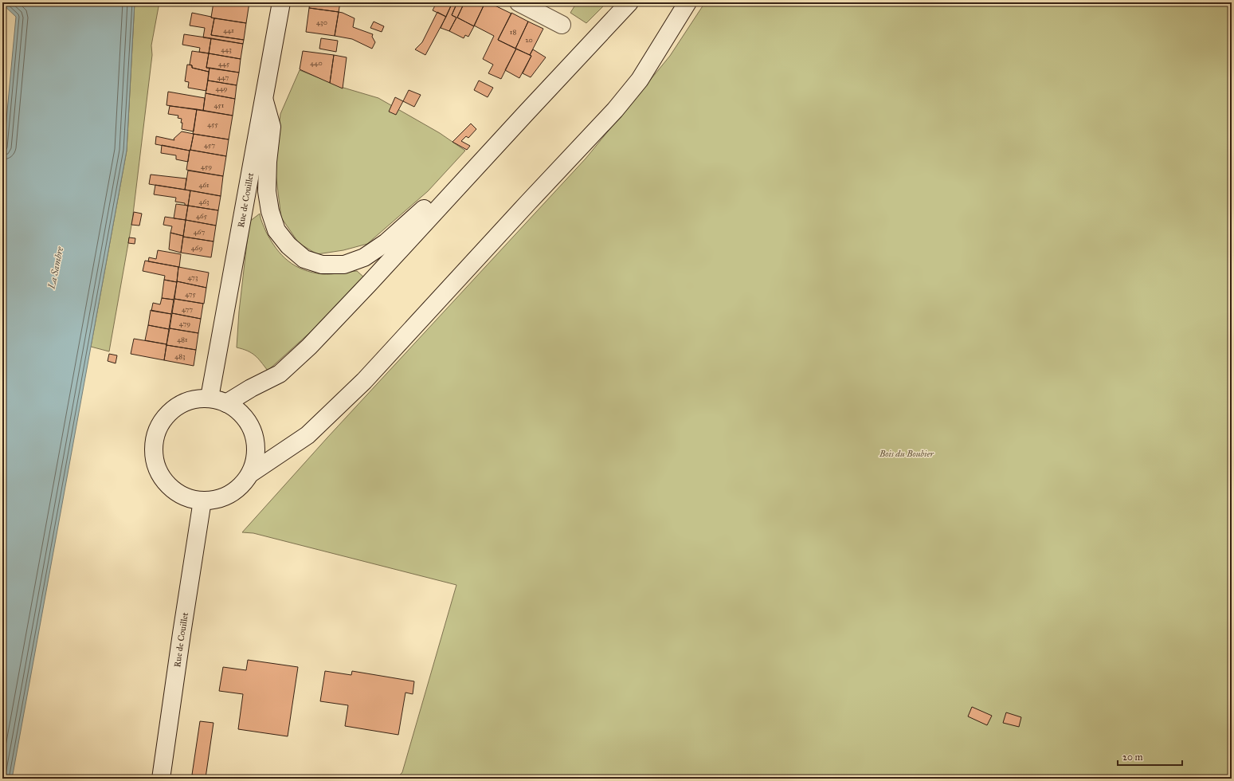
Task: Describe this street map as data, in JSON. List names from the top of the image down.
{
  "streets": {
    "main road": ["Rue de Couillet"]
  },
  "water": ["La Sambre"],
  "parks": ["Bois du Boubier"],
  "house_numbers": [
    "430",
    "441",
    "18",
    "20",
    "443",
    "440",
    "445",
    "447",
    "449",
    "451",
    "455",
    "457",
    "459",
    "461",
    "463",
    "465",
    "467",
    "469",
    "473",
    "475",
    "477",
    "479",
    "481",
    "483"
  ],
  "scale_bar": "20 m"
}
